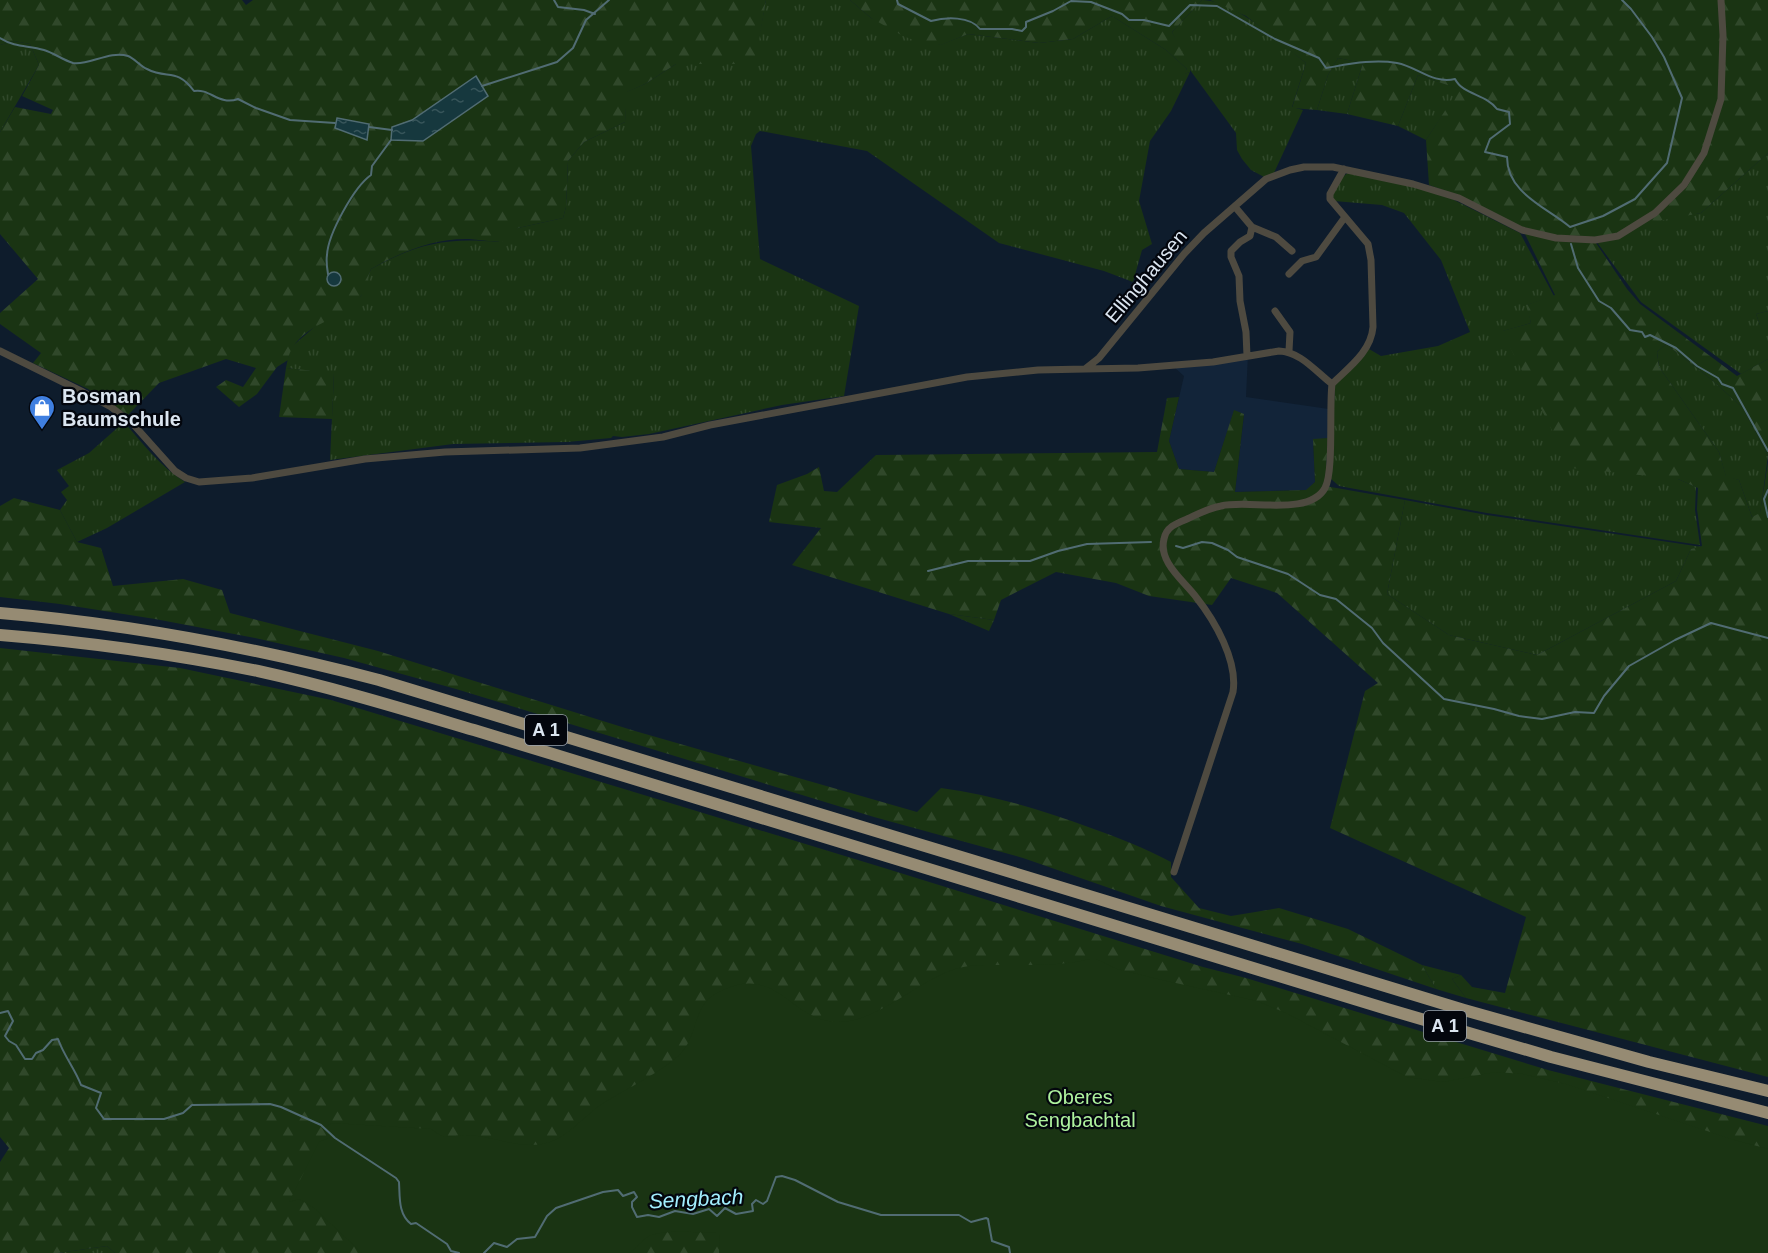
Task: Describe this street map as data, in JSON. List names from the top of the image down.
{
  "streets": {
    "highway": ["A 1"],
    "street": ["Ellinghausen"]
  },
  "water": ["Sengbach"],
  "parks": ["Oberes Sengbachtal"],
  "places": {
    "shop": ["Bosman Baumschule"]
  }
}
